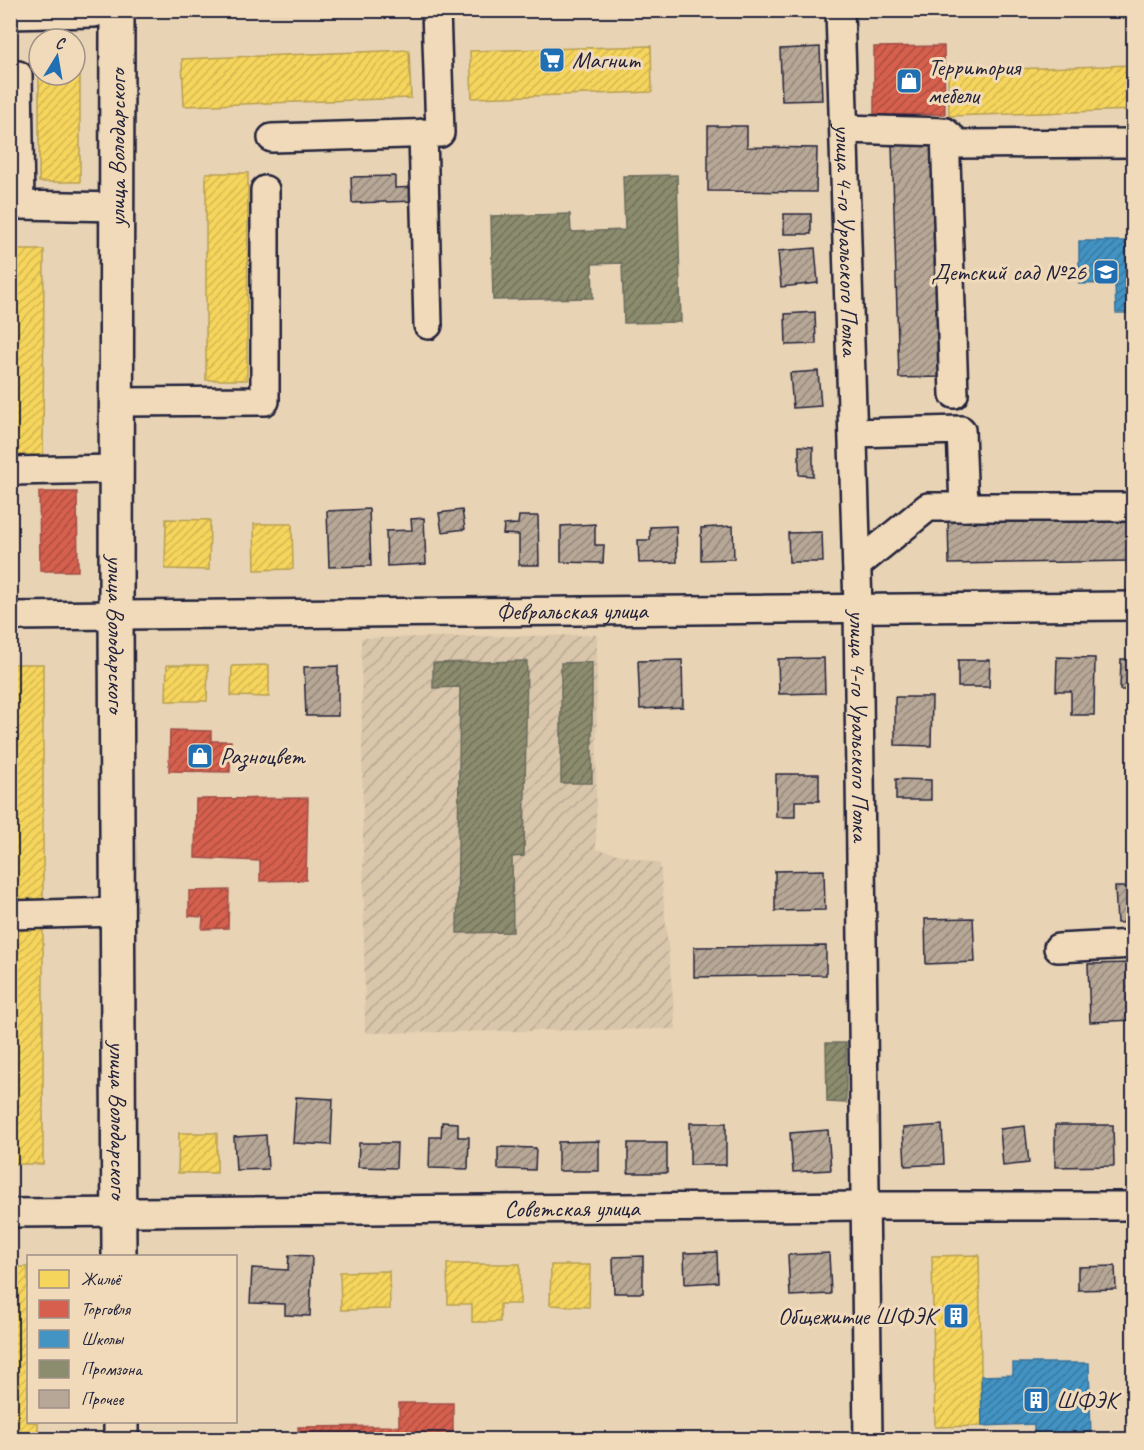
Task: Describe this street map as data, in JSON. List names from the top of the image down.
{
  "streets": {
    "main road": ["улица Володарского"],
    "street": ["улица 4-го Уральского Полка", "Февральская улица", "Советская улица"]
  },
  "crossings": [
    ["улица Володарского", "Февральская улица"],
    ["улица Володарского", "Советская улица"],
    ["улица 4-го Уральского Полка", "Февральская улица"],
    ["улица 4-го Уральского Полка", "Советская улица"]
  ],
  "places": {
    "supermarket": ["Магнит"],
    "shop": ["Территория мебели", "Разноцвет"],
    "school or university": ["Детский сад №26"],
    "building": ["Общежитие ШФЭК", "ШФЭК"]
  },
  "legend": [
    "Жильё",
    "Торговля",
    "Школы",
    "Промзона",
    "Прочее"
  ],
  "north": "top"
}
